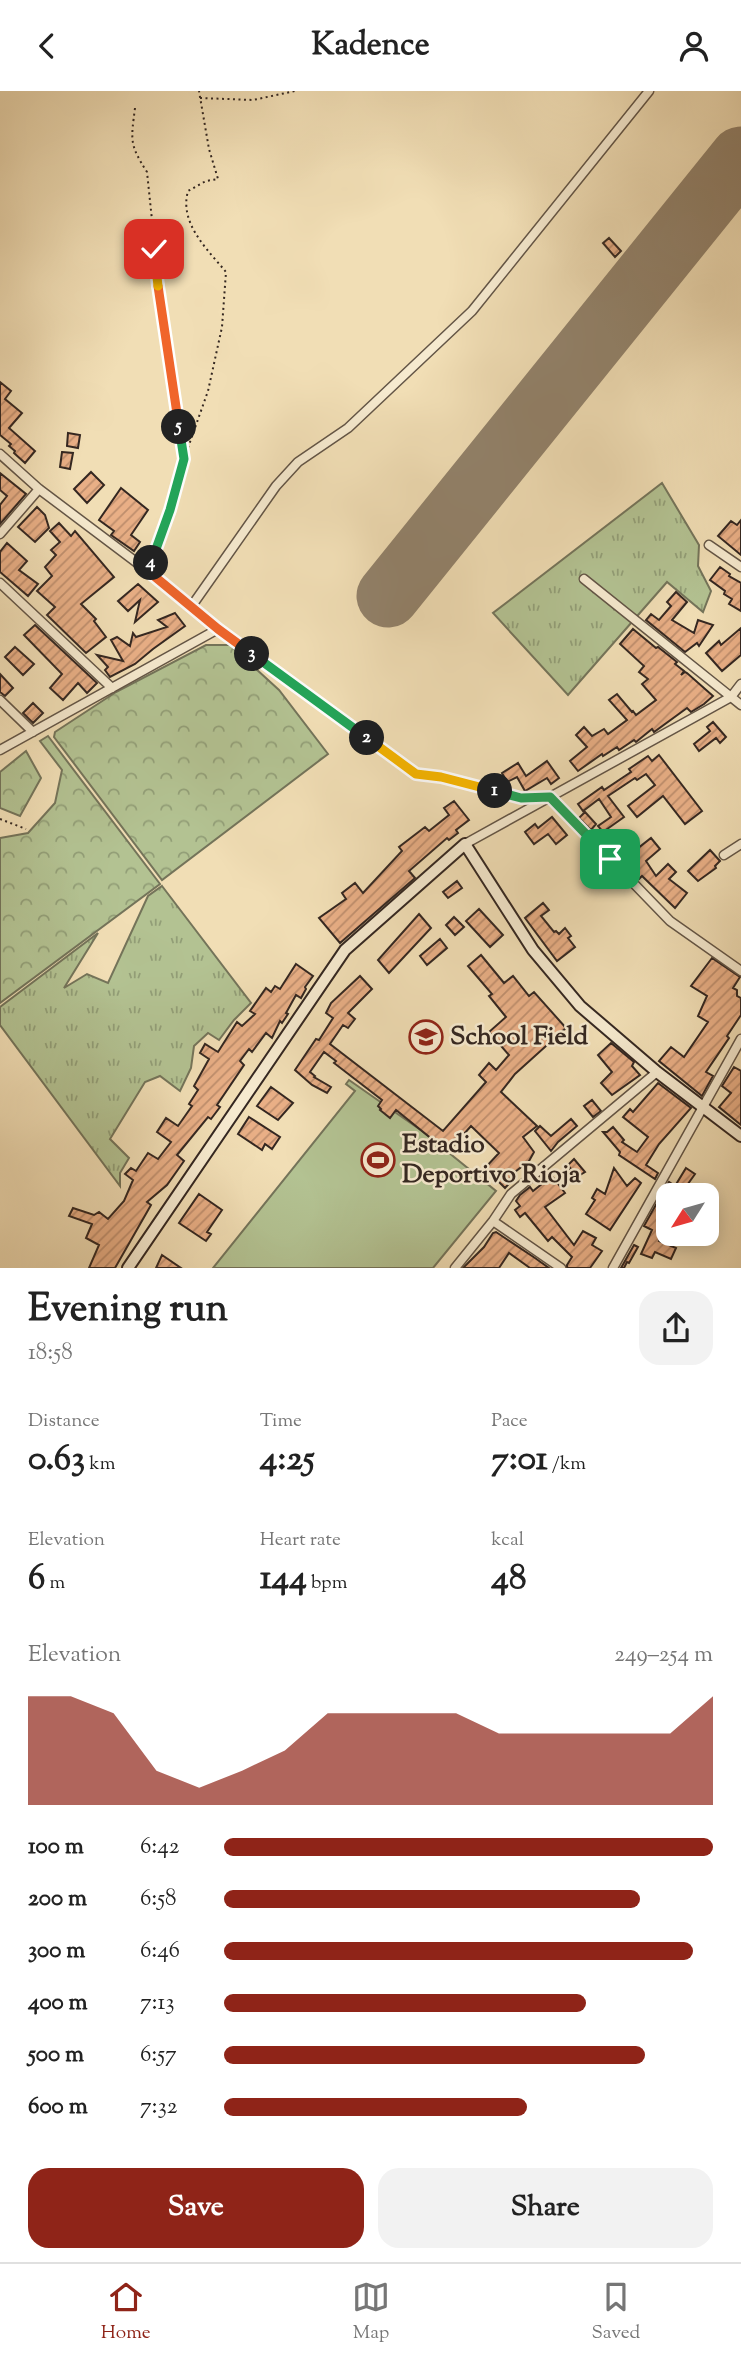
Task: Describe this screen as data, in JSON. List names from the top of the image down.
{
  "places": {
    "school or university": ["School Field"],
    "sports": ["Estadio Deportivo Rioja"]
  },
  "north": "bottom left",
  "page": {
    "header": "Kadence",
    "pins": [
      "5",
      "4",
      "3",
      "2",
      "1"
    ],
    "heading": ["Evening run", "18:58"],
    "stats": [
      ["Distance", "0.63 km"],
      ["Time", "4:25"],
      ["Pace", "7:01 /km"],
      ["Elevation", "6 m"],
      ["Heart rate", "144 bpm"],
      ["kcal", "48"]
    ],
    "chart": ["Elevation", "249–254 m"],
    "list": [
      {
        "name": "100 m",
        "note": "6:42"
      },
      {
        "name": "200 m",
        "note": "6:58"
      },
      {
        "name": "300 m",
        "note": "6:46"
      },
      {
        "name": "400 m",
        "note": "7:13"
      },
      {
        "name": "500 m",
        "note": "6:57"
      },
      {
        "name": "600 m",
        "note": "7:32"
      }
    ],
    "buttons": ["Save", "Share"],
    "tabs": ["Home", "Map", "Saved"]
  }
}
